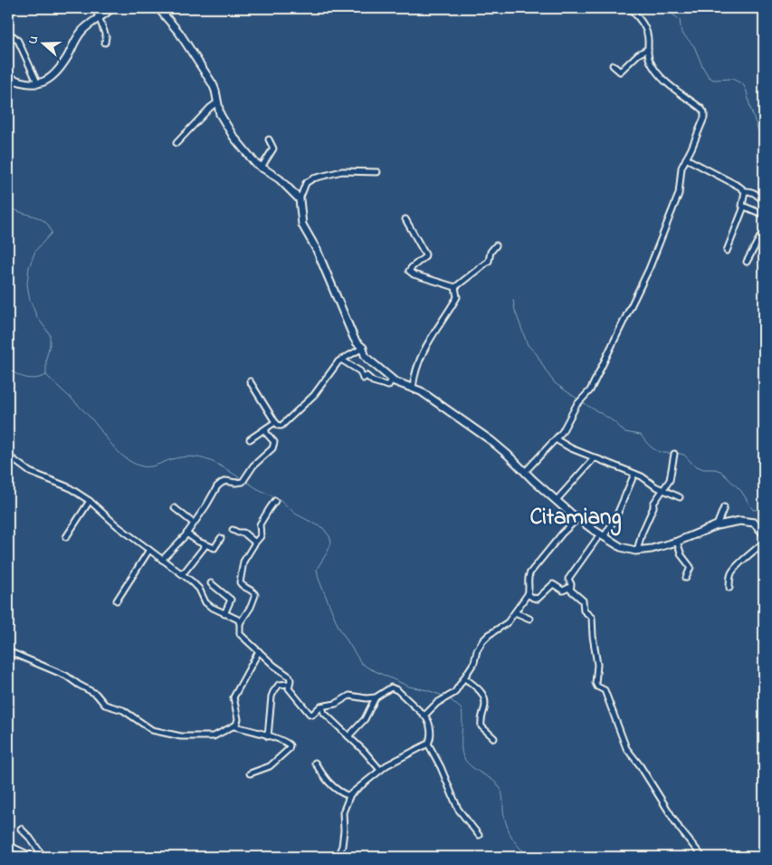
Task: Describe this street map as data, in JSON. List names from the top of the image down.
{
  "districts": ["Citamiang"],
  "north": "left"
}
